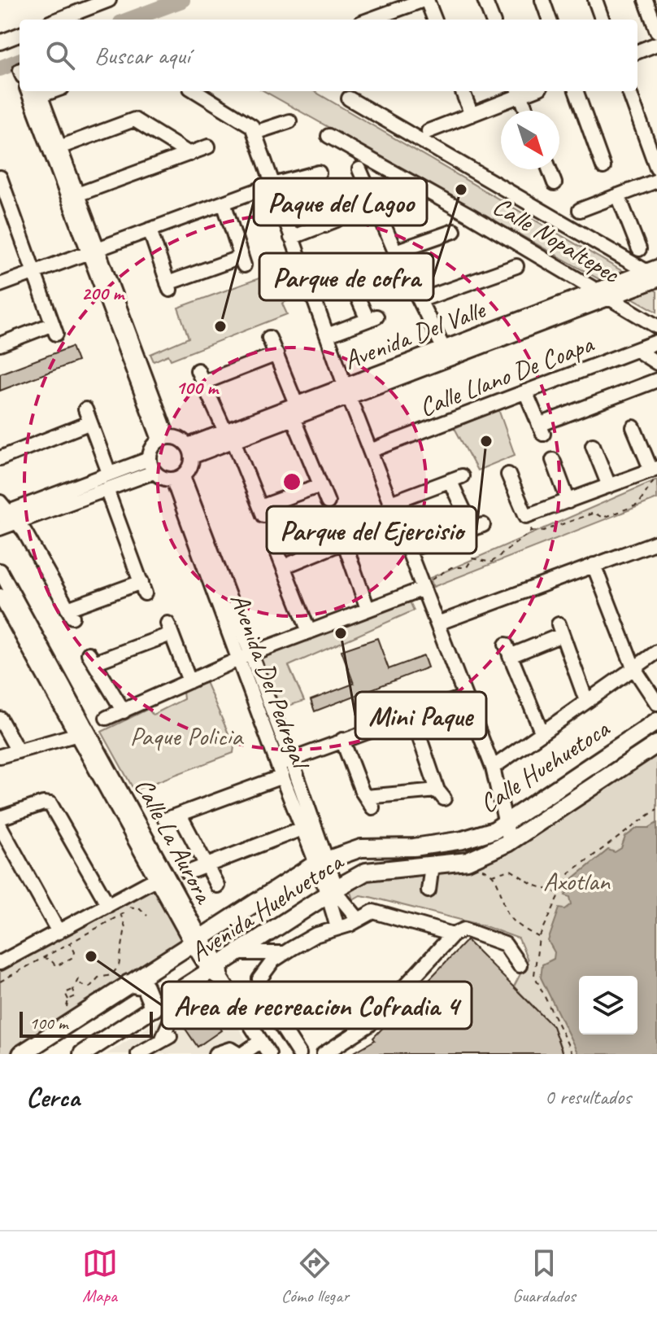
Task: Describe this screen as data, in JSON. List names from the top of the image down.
{
  "streets": {
    "main road": ["Calle Huehuetoca", "Avenida Huehuetoca"],
    "street": [
      "Calle Nopaltepec",
      "Avenida Del Valle",
      "Calle Llano De Coapa",
      "Avenida Del Pedregal",
      "Calle La Aurora"
    ]
  },
  "crossings": [
    ["Calle Nopaltepec", "Avenida Del Valle"],
    ["Avenida Del Valle", "Avenida Del Pedregal"],
    ["Avenida Del Pedregal", "Avenida Huehuetoca"],
    ["Calle Huehuetoca", "Avenida Huehuetoca"],
    ["Calle La Aurora", "Avenida Huehuetoca"]
  ],
  "parks": ["Paque Policia", "Axotlan"],
  "places": [
    "Parque de cofra",
    "Paque del Lagoo",
    "Parque del Ejercisio",
    "Mini Paque",
    "Area de recreacion Cofradia 4"
  ],
  "scale_bar": "100 m",
  "north": "bottom right",
  "page": {
    "search": "Buscar aquí",
    "scale": "100 m",
    "heading": ["Cerca", "0 resultados"],
    "nav": ["Mapa", "Cómo llegar", "Guardados"]
  },
  "rings": ["200 m", "100 m"]
}
